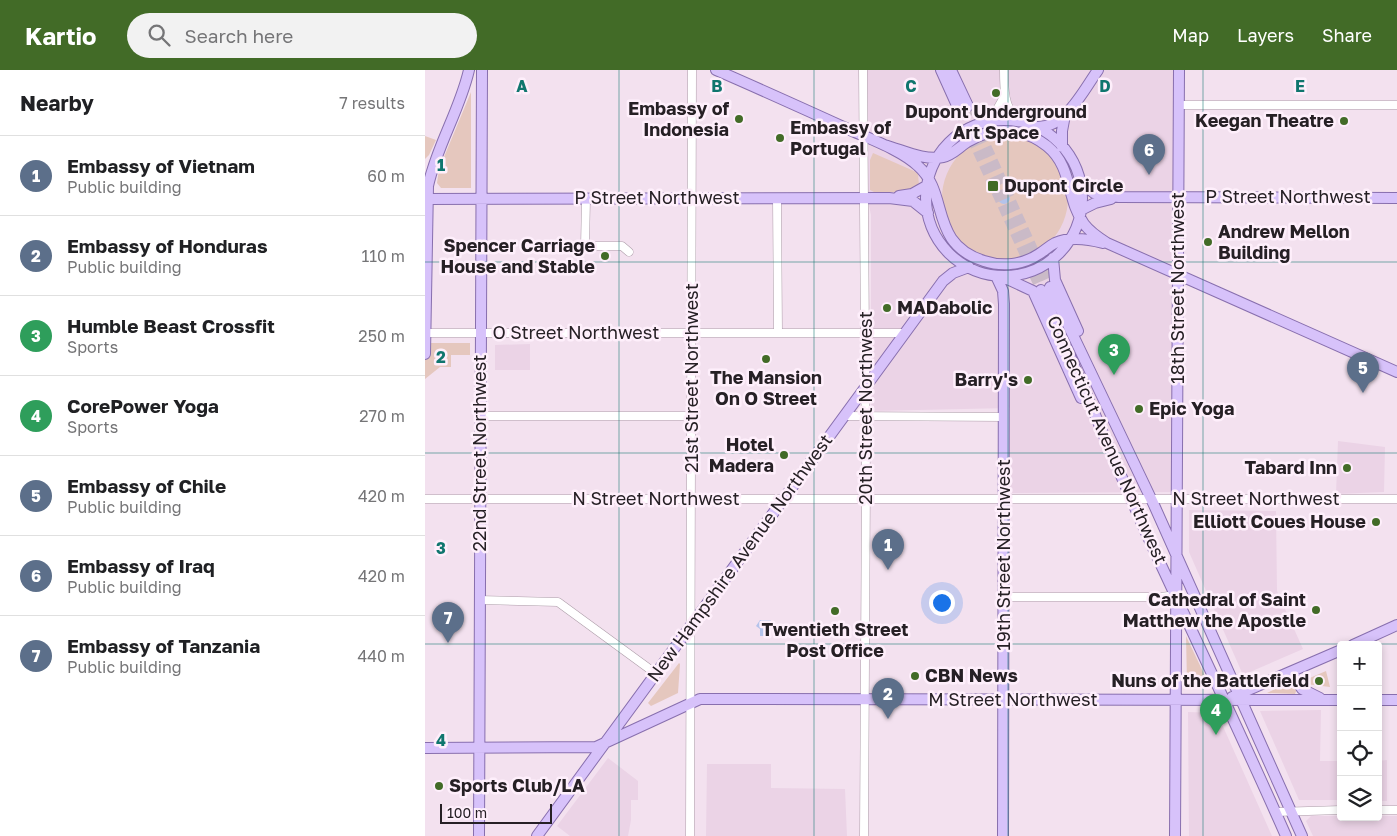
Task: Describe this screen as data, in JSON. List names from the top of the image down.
{
  "streets": {
    "main road": [
      "P Street Northwest",
      "18th Street Northwest",
      "Connecticut Avenue Northwest",
      "22nd Street Northwest",
      "19th Street Northwest",
      "New Hampshire Avenue Northwest",
      "M Street Northwest"
    ],
    "street": [
      "O Street Northwest",
      "21st Street Northwest",
      "20th Street Northwest",
      "N Street Northwest"
    ]
  },
  "crossings": [
    ["P Street Northwest", "18th Street Northwest"],
    ["P Street Northwest", "21st Street Northwest"],
    ["P Street Northwest", "20th Street Northwest"],
    ["P Street Northwest", "22nd Street Northwest"],
    ["18th Street Northwest", "Connecticut Avenue Northwest"],
    ["18th Street Northwest", "N Street Northwest"],
    ["18th Street Northwest", "M Street Northwest"],
    ["O Street Northwest", "21st Street Northwest"],
    ["O Street Northwest", "20th Street Northwest"],
    ["O Street Northwest", "22nd Street Northwest"],
    ["O Street Northwest", "New Hampshire Avenue Northwest"],
    ["21st Street Northwest", "N Street Northwest"],
    ["21st Street Northwest", "New Hampshire Avenue Northwest"],
    ["21st Street Northwest", "M Street Northwest"],
    ["20th Street Northwest", "N Street Northwest"],
    ["20th Street Northwest", "New Hampshire Avenue Northwest"],
    ["20th Street Northwest", "M Street Northwest"],
    ["Connecticut Avenue Northwest", "N Street Northwest"],
    ["Connecticut Avenue Northwest", "M Street Northwest"],
    ["22nd Street Northwest", "N Street Northwest"],
    ["22nd Street Northwest", "M Street Northwest"],
    ["N Street Northwest", "19th Street Northwest"],
    ["N Street Northwest", "New Hampshire Avenue Northwest"],
    ["19th Street Northwest", "M Street Northwest"],
    ["New Hampshire Avenue Northwest", "M Street Northwest"]
  ],
  "places": {
    "other": [
      "Dupont Underground Art Space",
      "Embassy of Indonesia",
      "Keegan Theatre",
      "Embassy of Portugal",
      "Andrew Mellon Building",
      "Spencer Carriage House and Stable",
      "MADabolic",
      "The Mansion On O Street",
      "Barry's",
      "Epic Yoga",
      "Hotel Madera",
      "Tabard Inn",
      "Elliott Coues House",
      "Cathedral of Saint Matthew the Apostle",
      "Twentieth Street Post Office",
      "CBN News",
      "Nuns of the Battlefield",
      "Sports Club/LA"
    ],
    "transit": ["Dupont Circle"]
  },
  "scale_bar": "100 m",
  "page": {
    "header": "Kartio",
    "search": "Search here",
    "nav": ["Map", "Layers", "Share"],
    "heading": ["Nearby", "7 results"],
    "pins": [
      "6",
      "3",
      "5",
      "1",
      "7",
      "2",
      "4"
    ],
    "list": [
      {
        "mark": "1",
        "name": "Embassy of Vietnam",
        "note": "Public building",
        "value": "60 m"
      },
      {
        "mark": "2",
        "name": "Embassy of Honduras",
        "note": "Public building",
        "value": "110 m"
      },
      {
        "mark": "3",
        "name": "Humble Beast Crossfit",
        "note": "Sports",
        "value": "250 m"
      },
      {
        "mark": "4",
        "name": "CorePower Yoga",
        "note": "Sports",
        "value": "270 m"
      },
      {
        "mark": "5",
        "name": "Embassy of Chile",
        "note": "Public building",
        "value": "420 m"
      },
      {
        "mark": "6",
        "name": "Embassy of Iraq",
        "note": "Public building",
        "value": "420 m"
      },
      {
        "mark": "7",
        "name": "Embassy of Tanzania",
        "note": "Public building",
        "value": "440 m"
      }
    ],
    "map_buttons": ["+", "−"],
    "scale": "100 m"
  },
  "grid": {
    "columns": [
      "A",
      "B",
      "C",
      "D",
      "E"
    ],
    "rows": [
      "1",
      "2",
      "3",
      "4"
    ]
  }
}
